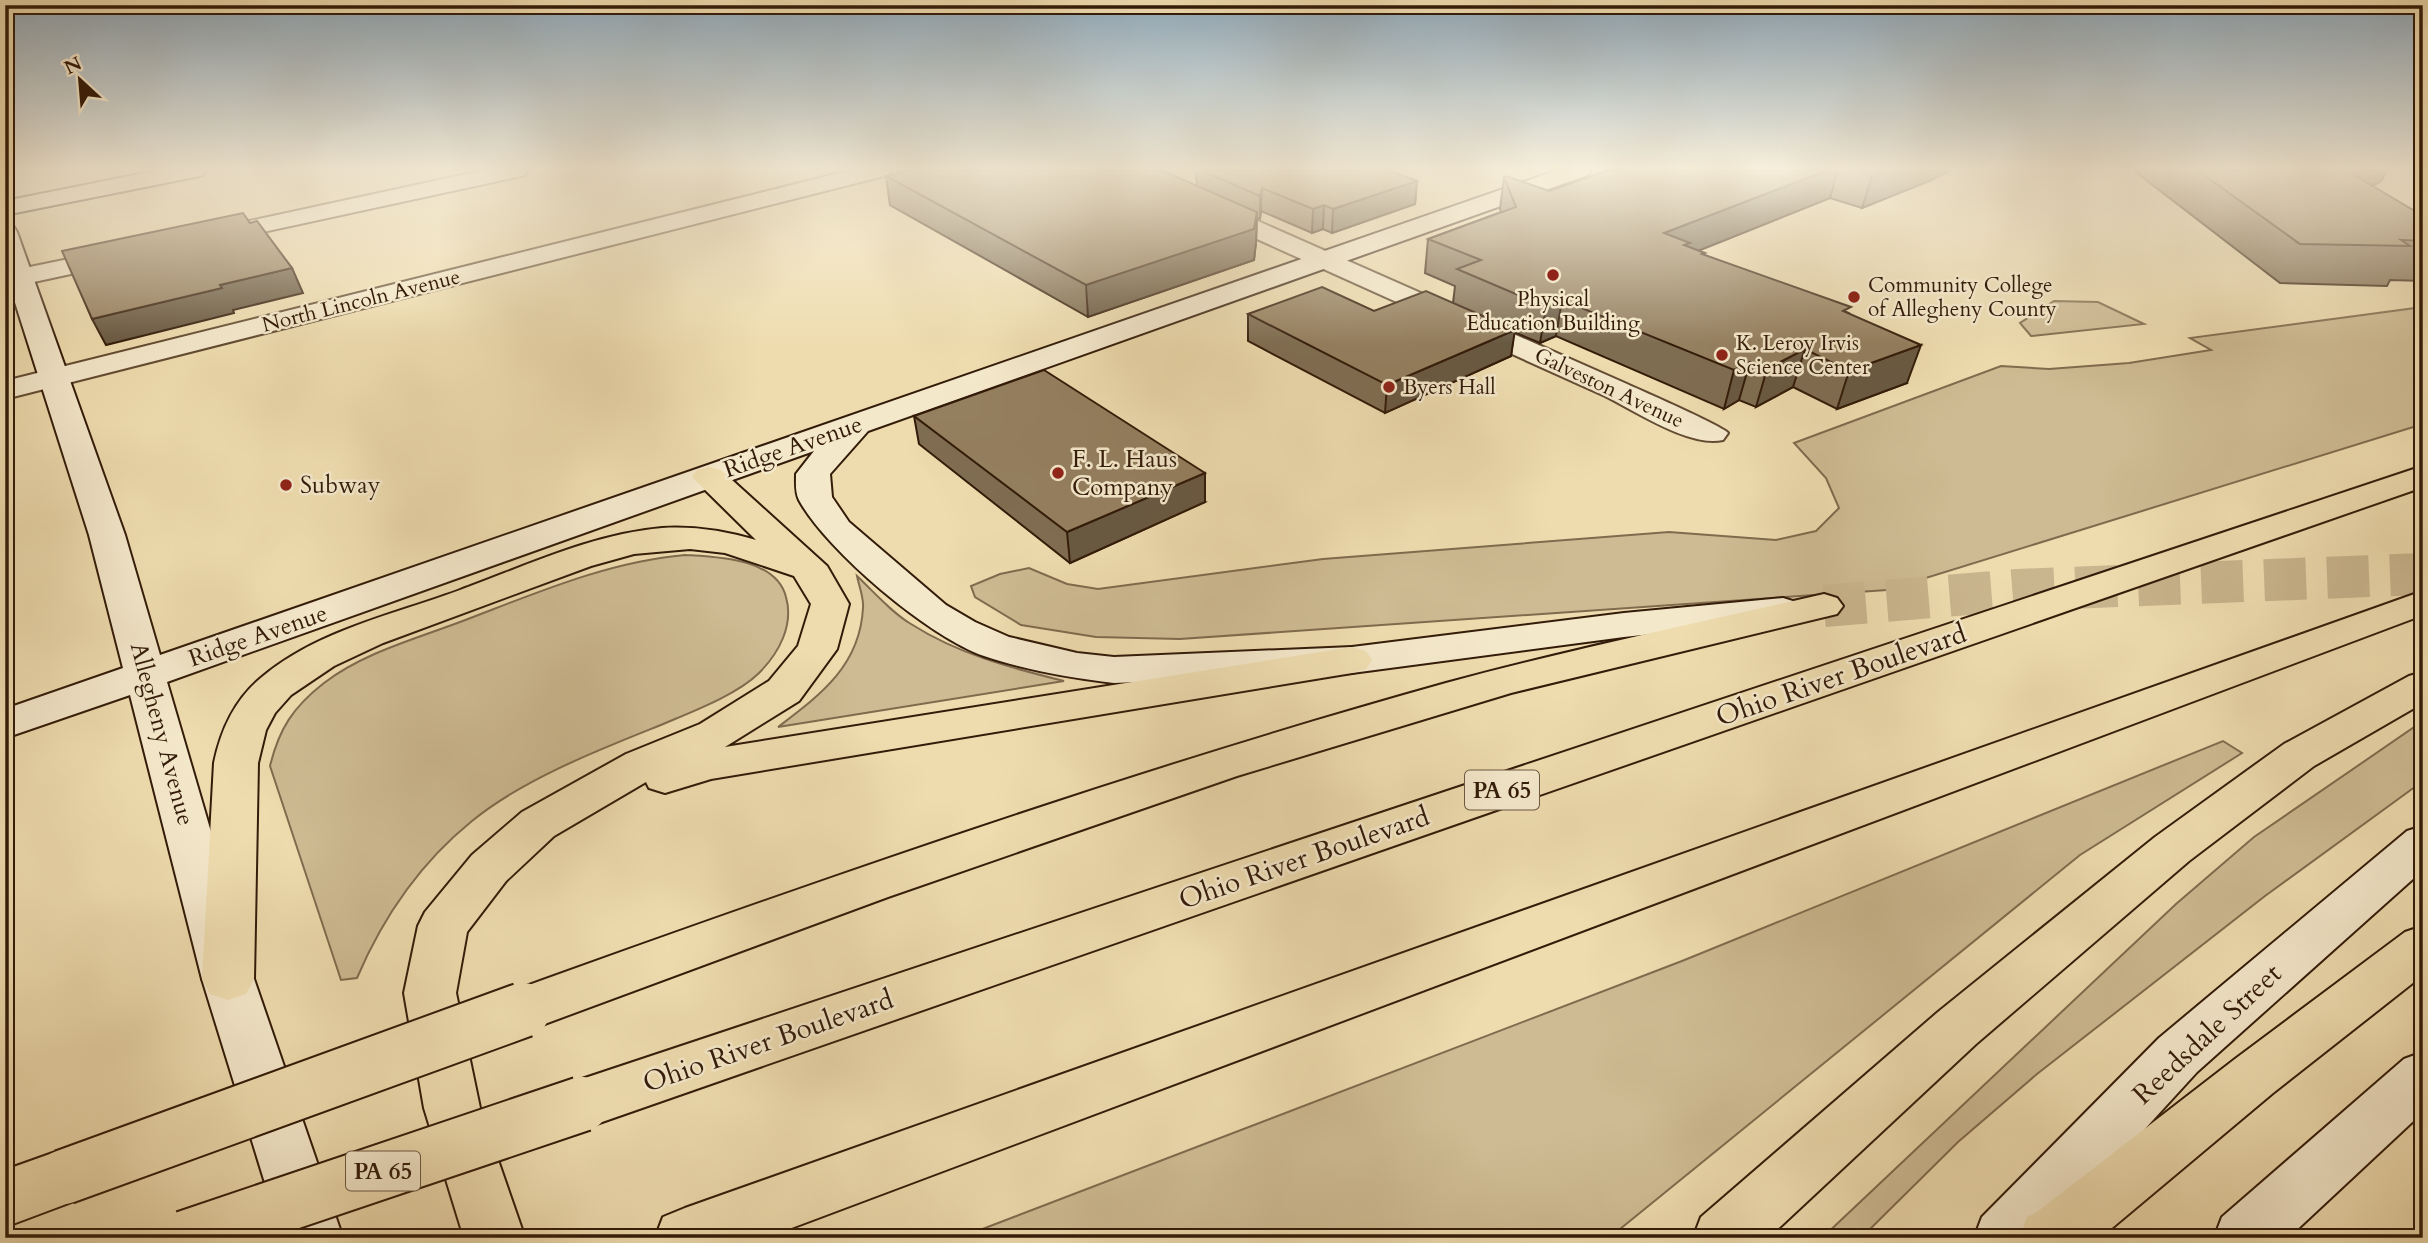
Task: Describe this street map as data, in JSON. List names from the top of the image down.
{
  "streets": {
    "highway": ["Ohio River Boulevard", "PA 65"],
    "main road": [
      "North Lincoln Avenue",
      "Galveston Avenue",
      "Ridge Avenue",
      "Allegheny Avenue",
      "Reedsdale Street"
    ]
  },
  "crossings": [
    ["North Lincoln Avenue", "Allegheny Avenue"],
    ["Galveston Avenue", "Ridge Avenue"],
    ["Ridge Avenue", "Allegheny Avenue"]
  ],
  "places": [
    "Physical Education Building",
    "Community College of Allegheny County",
    "K. Leroy Irvis Science Center",
    "Byers Hall",
    "F. L. Haus Company",
    "Subway"
  ],
  "north": "top left"
}
